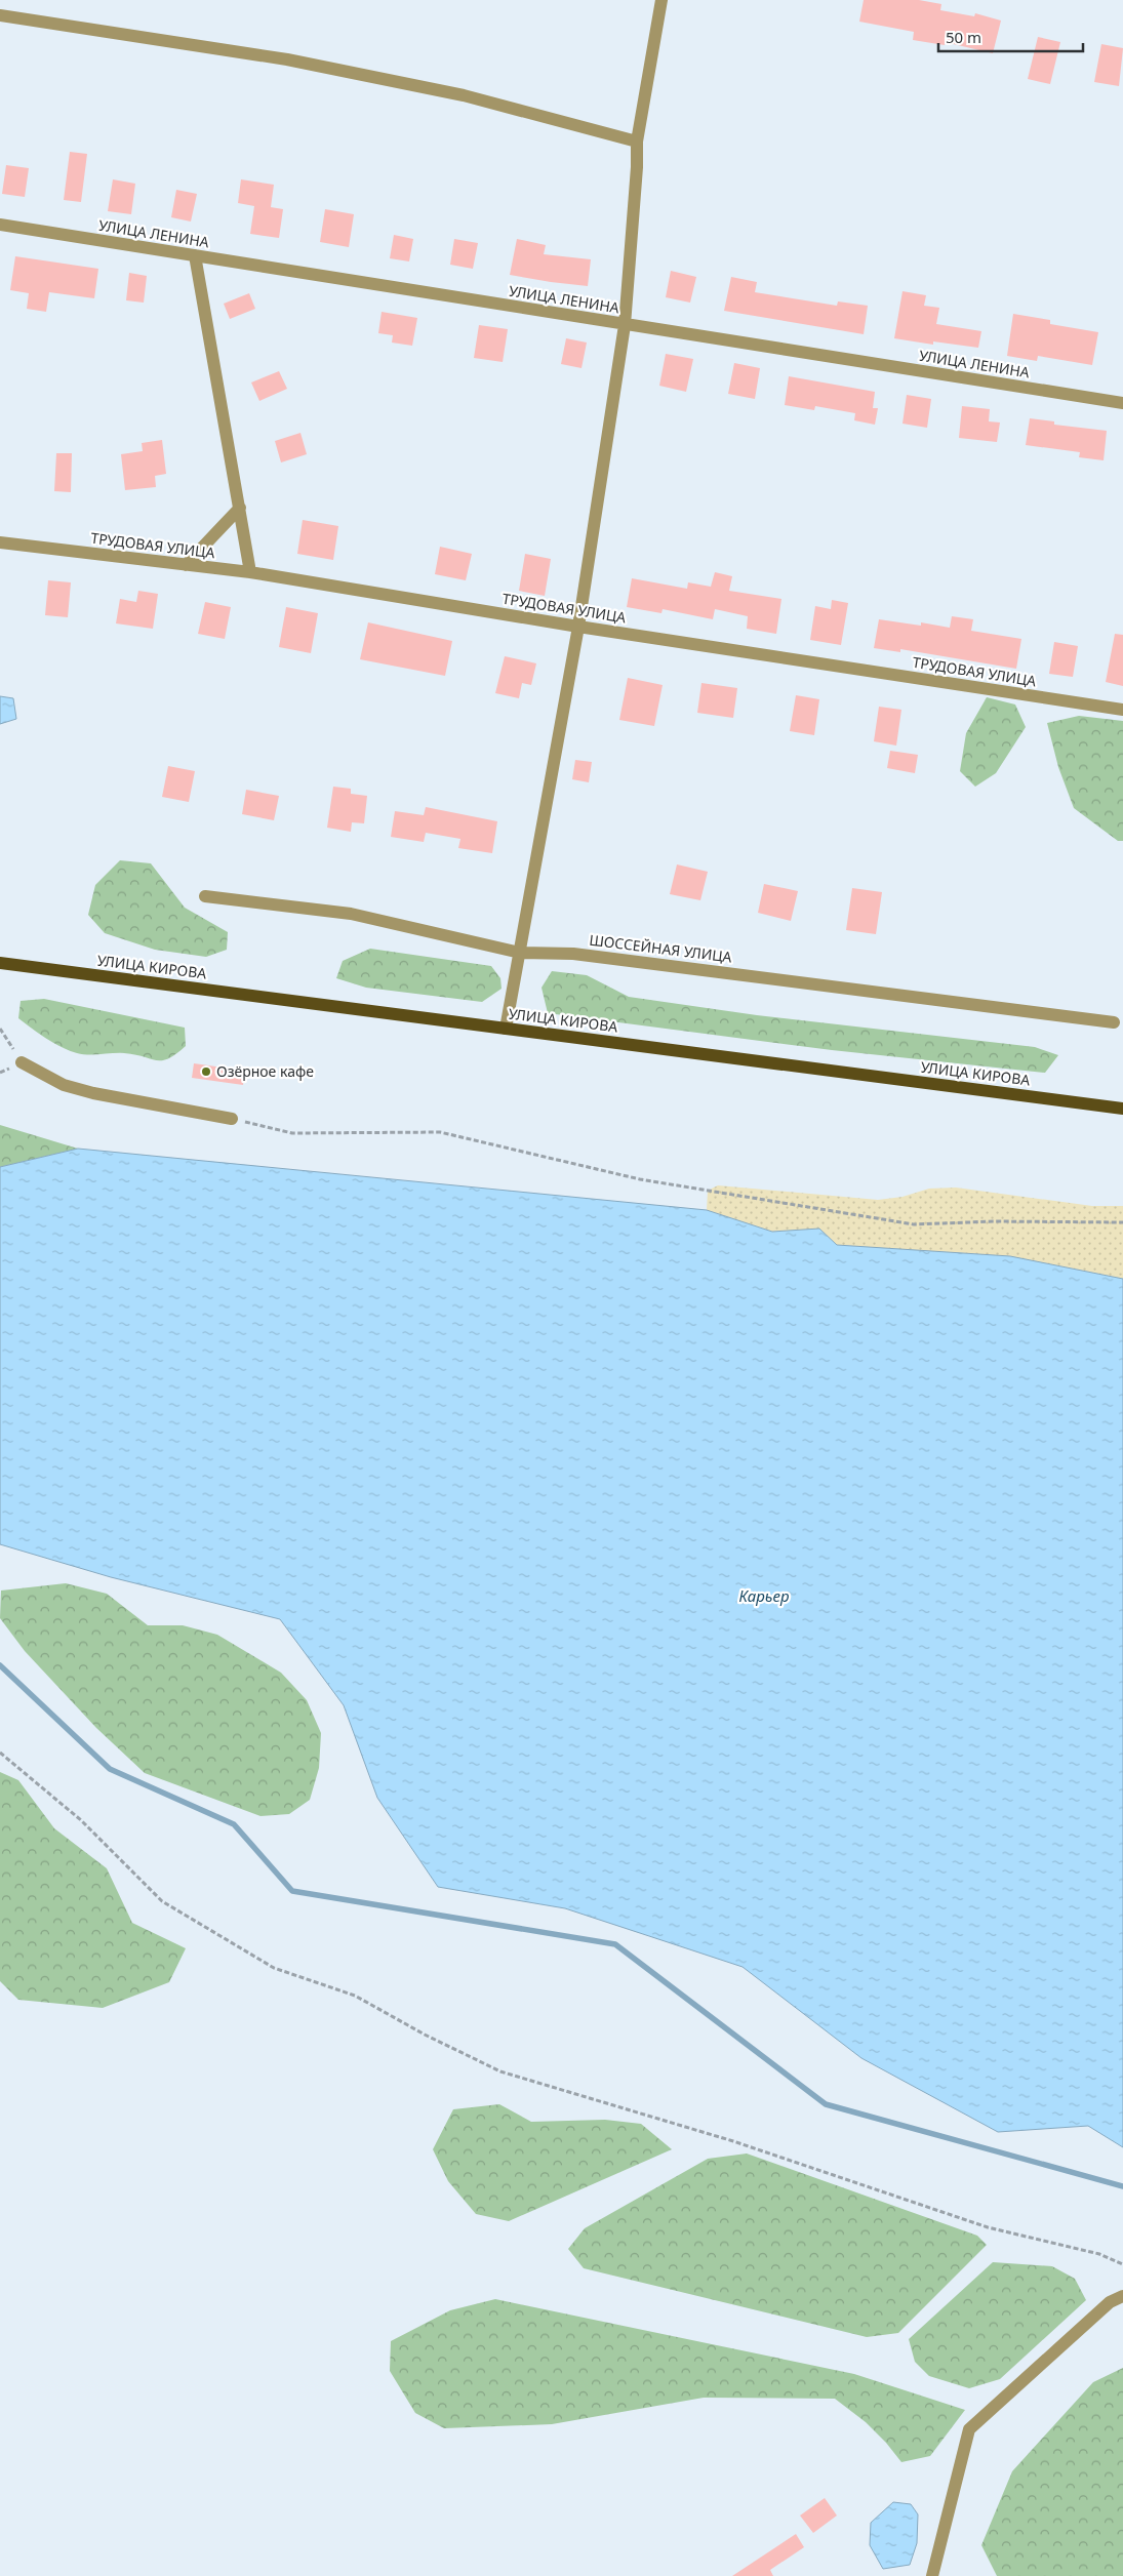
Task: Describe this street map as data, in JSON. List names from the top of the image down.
{
  "streets": {
    "main road": ["УЛИЦА КИРОВА"],
    "street": ["УЛИЦА ЛЕНИНА", "ТРУДОВАЯ УЛИЦА", "ШОССЕЙНАЯ УЛИЦА"]
  },
  "water": ["Карьер"],
  "places": ["Озёрное кафе"],
  "scale_bar": "50 m"
}
